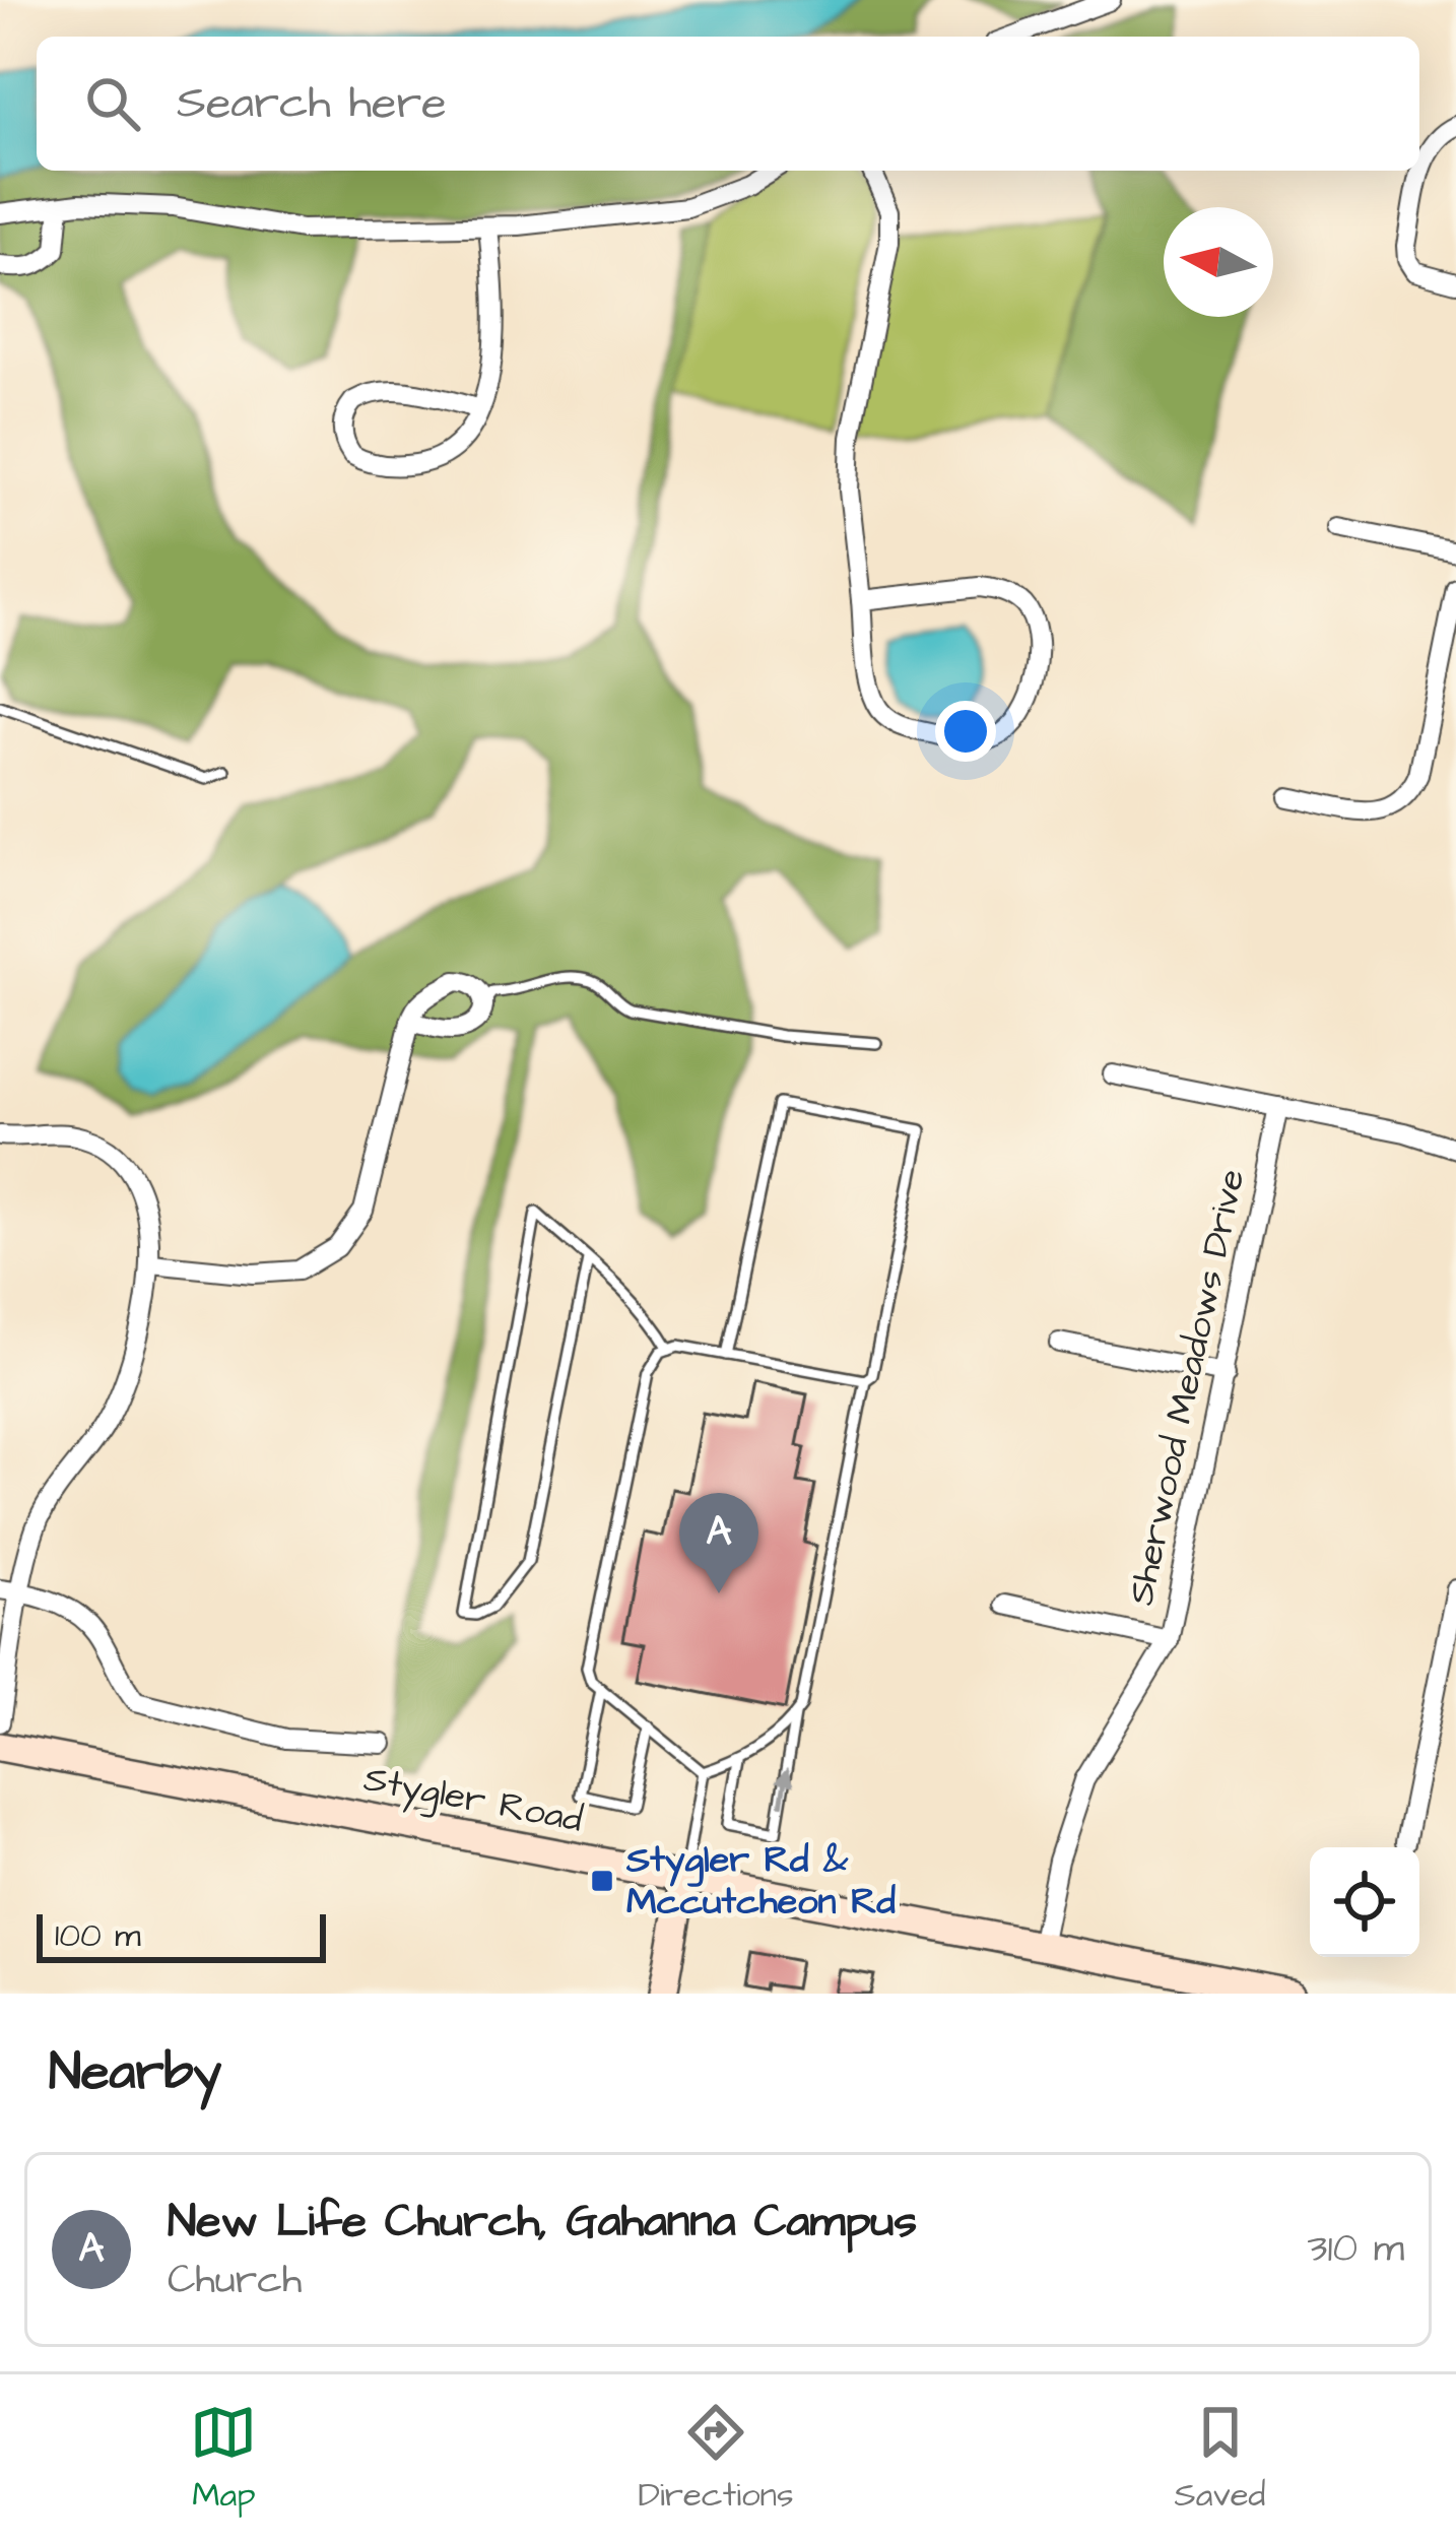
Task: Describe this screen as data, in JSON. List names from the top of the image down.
{
  "streets": {
    "main road": ["Stygler Road"],
    "street": ["Sherwood Meadows Drive"]
  },
  "crossings": [
    ["Sherwood Meadows Drive", "Stygler Road"]
  ],
  "places": {
    "transit": ["Stygler Rd & Mccutcheon Rd"]
  },
  "scale_bar": "100 m",
  "north": "left",
  "page": {
    "search": "Search here",
    "pins": "A",
    "scale": "100 m",
    "heading": "Nearby",
    "list": [
      {
        "mark": "A",
        "name": "New Life Church, Gahanna Campus",
        "note": "Church",
        "value": "310 m"
      }
    ],
    "nav": ["Map", "Directions", "Saved"]
  }
}
